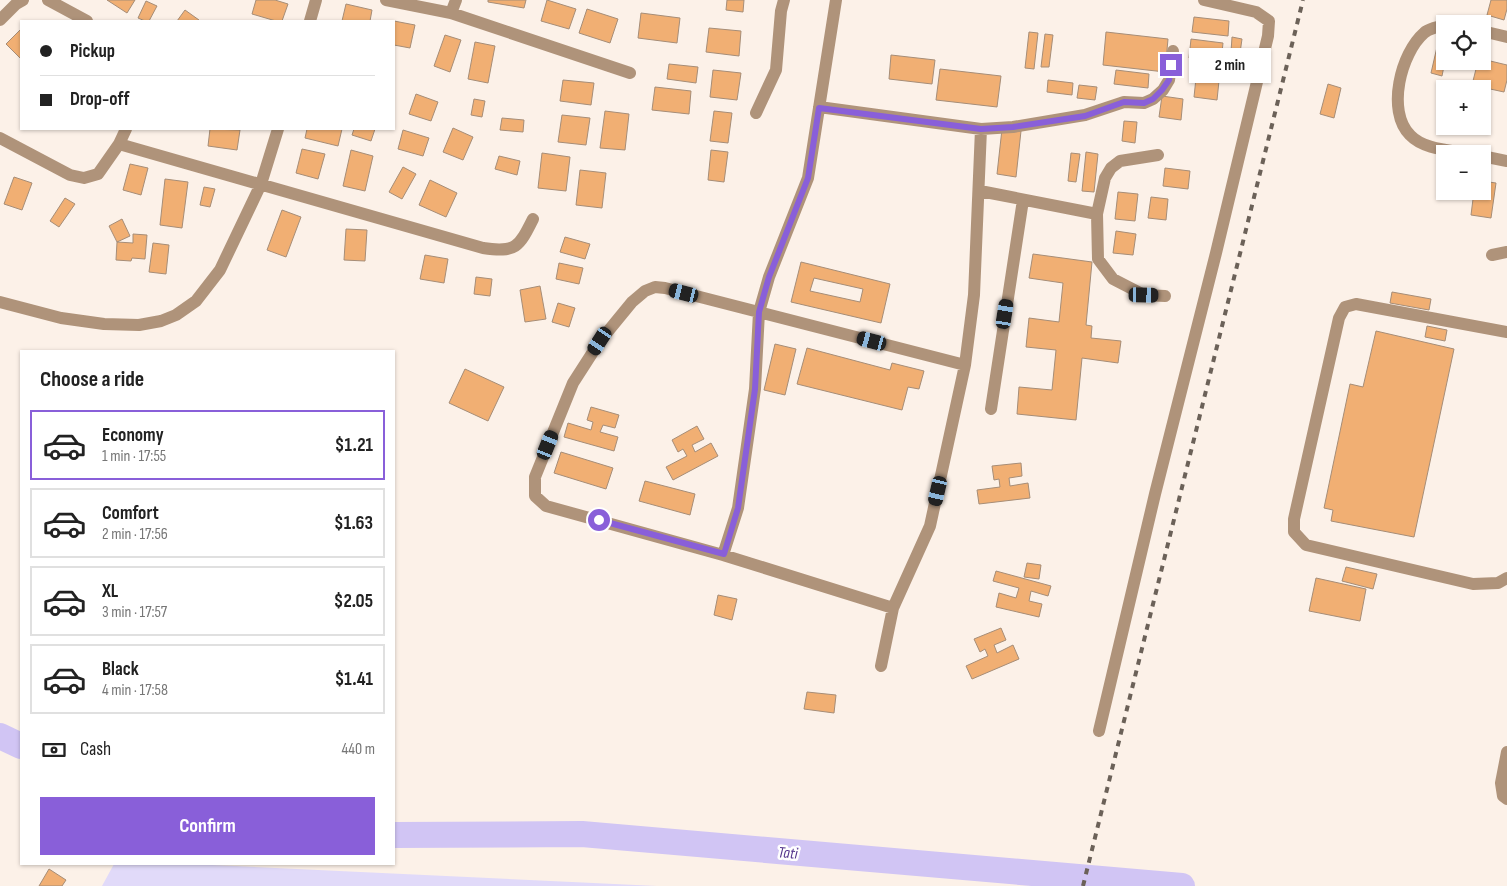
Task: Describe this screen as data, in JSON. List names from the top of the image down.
{
  "water": ["Tati"],
  "page": {
    "map_buttons": ["+", "−"],
    "banner": ["Pickup", "Drop-off"],
    "bubble": "2 min",
    "heading": "Choose a ride",
    "list": [
      {
        "name": "Economy",
        "note": "1 min · 17:55",
        "value": "$1.21"
      },
      {
        "name": "Comfort",
        "note": "2 min · 17:56",
        "value": "$1.63"
      },
      {
        "name": "XL",
        "note": "3 min · 17:57",
        "value": "$2.05"
      },
      {
        "name": "Black",
        "note": "4 min · 17:58",
        "value": "$1.41"
      }
    ],
    "pay": ["Cash", "440 m"],
    "buttons": "Confirm"
  }
}
